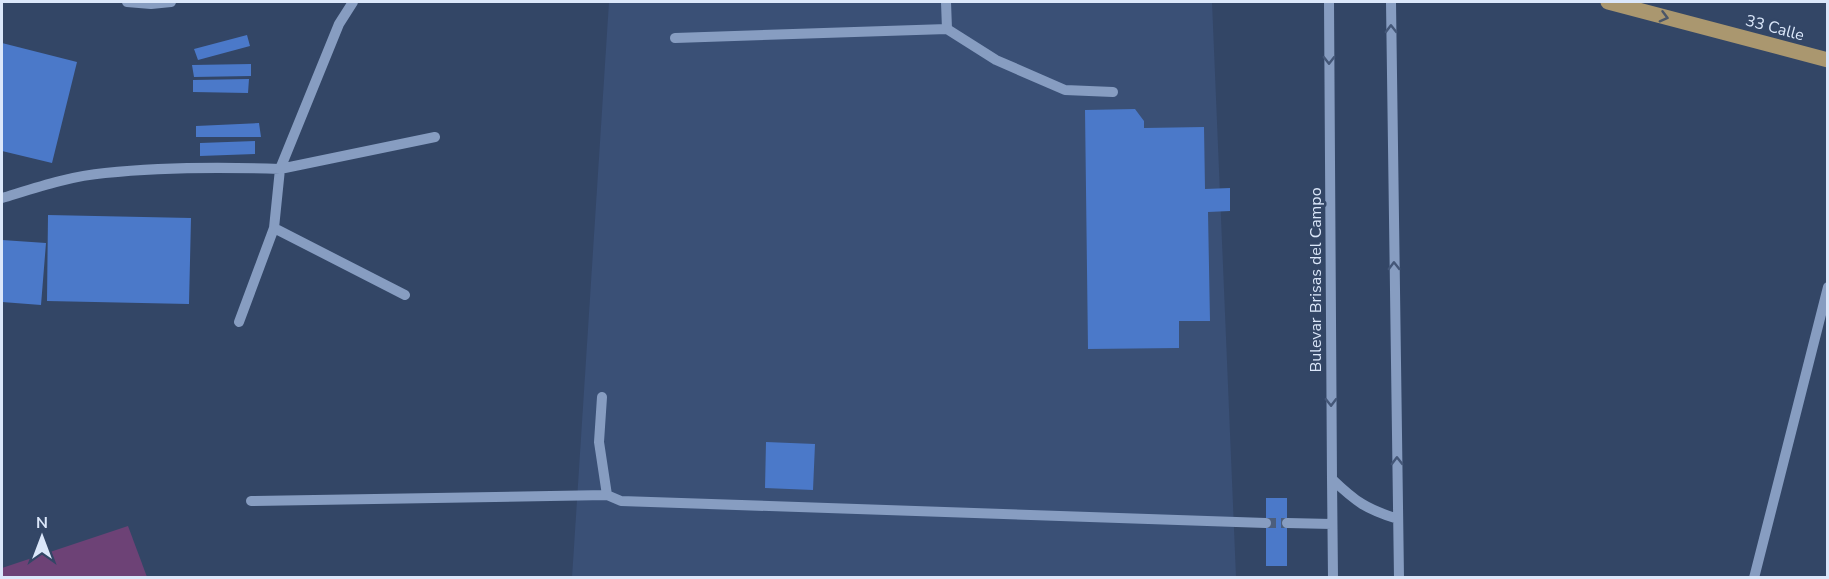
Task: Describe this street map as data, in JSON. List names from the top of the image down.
{
  "streets": {
    "main road": ["33 Calle"],
    "street": ["Bulevar Brisas del Campo"]
  },
  "one_way": ["33 Calle"],
  "north": "top"
}
